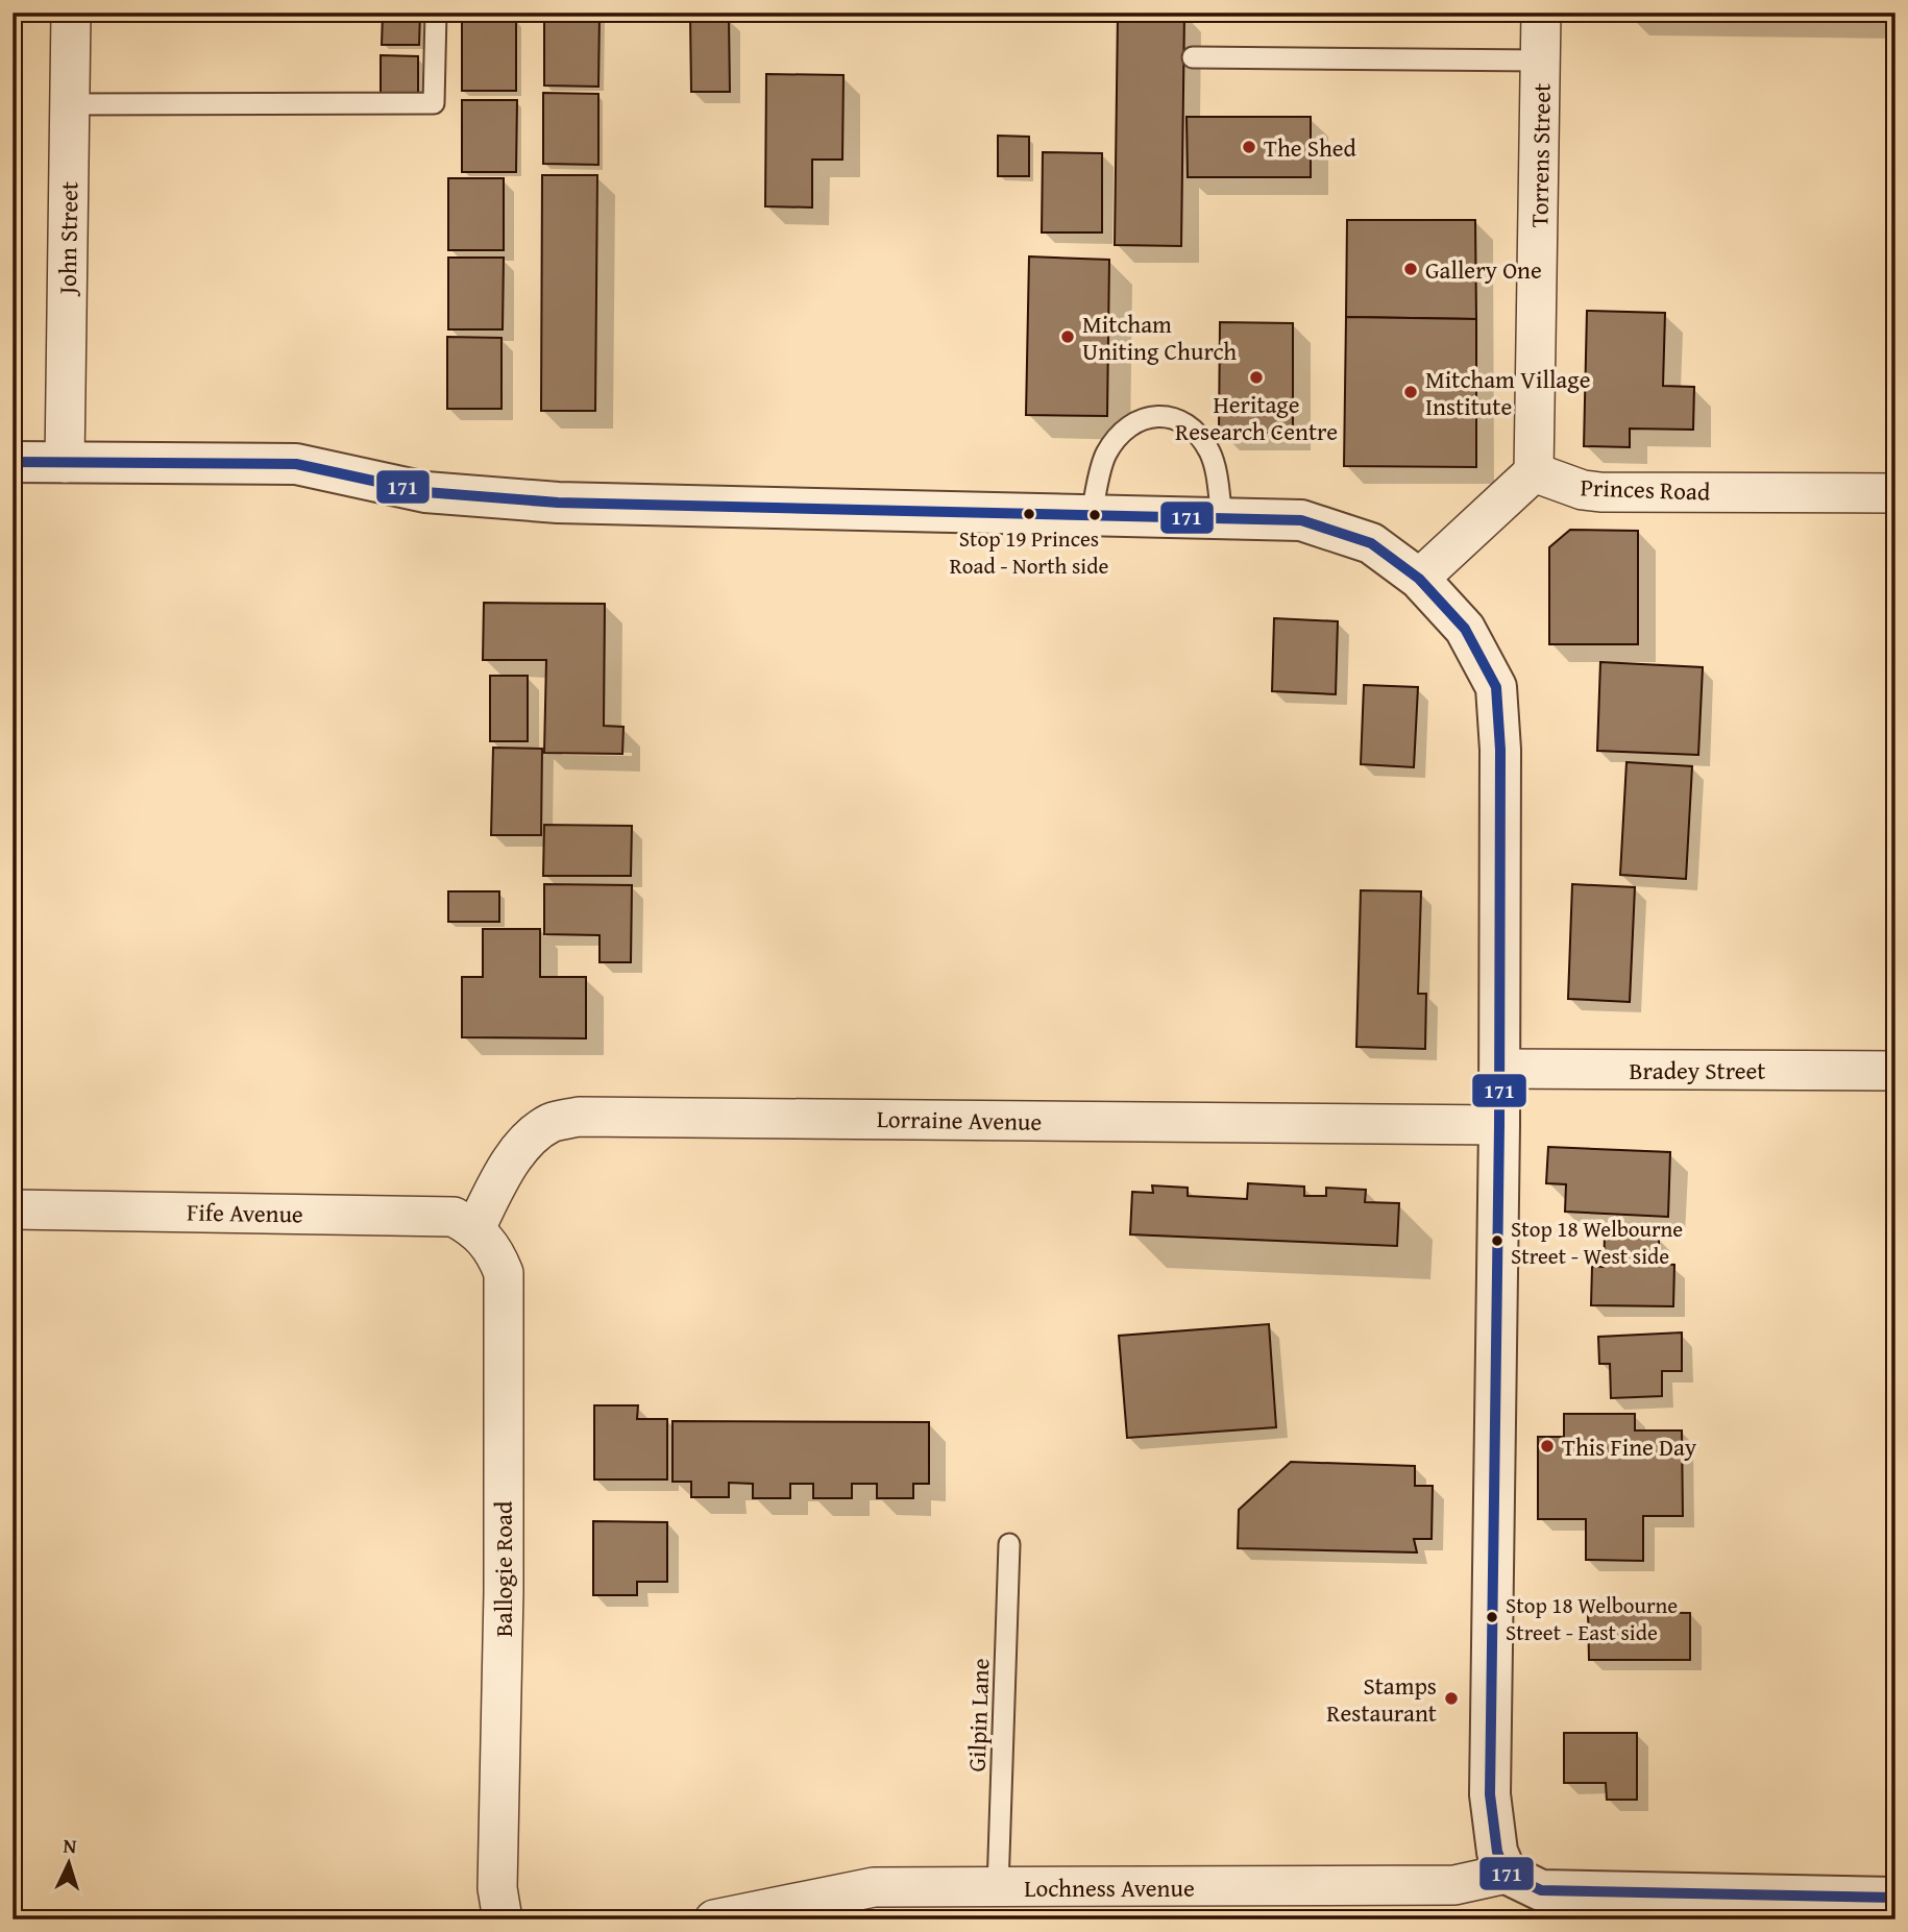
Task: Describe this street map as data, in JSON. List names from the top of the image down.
{
  "streets": {
    "street": [
      "Torrens Street",
      "John Street",
      "Princes Road",
      "Bradey Street",
      "Lorraine Avenue",
      "Fife Avenue",
      "Ballogie Road",
      "Lochness Avenue"
    ],
    "lane": ["Gilpin Lane"]
  },
  "crossings": [
    ["Torrens Street", "Princes Road"],
    ["Lorraine Avenue", "Fife Avenue"],
    ["Lorraine Avenue", "Ballogie Road"],
    ["Fife Avenue", "Ballogie Road"],
    ["Gilpin Lane", "Lochness Avenue"]
  ],
  "places": [
    "The Shed",
    "Gallery One",
    "Mitcham Uniting Church",
    "Heritage Research Centre",
    "Mitcham Village Institute",
    "Stop 19 Princes Road - North side",
    "Stop 18 Welbourne Street - West side",
    "This Fine Day",
    "Stop 18 Welbourne Street - East side",
    "Stamps Restaurant"
  ],
  "lines": ["transit line 171"],
  "north": "top"
}
